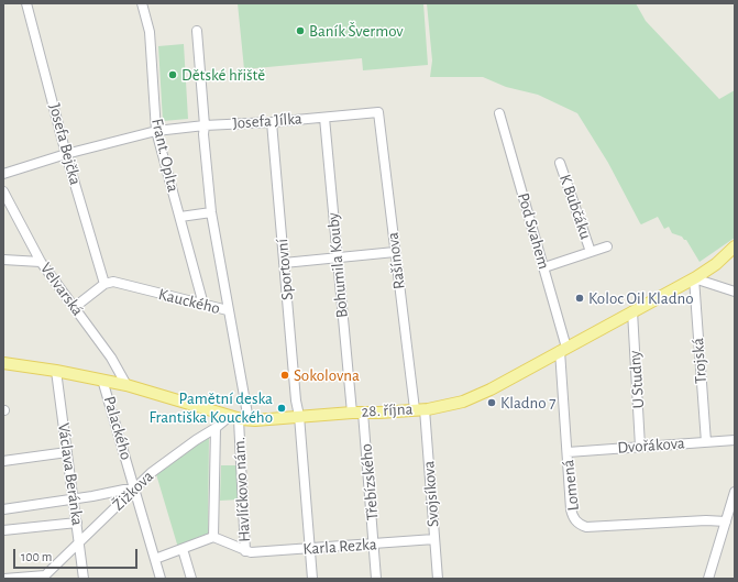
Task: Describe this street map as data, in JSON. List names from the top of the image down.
{
  "streets": {
    "main road": ["28. října"],
    "street": [
      "Josefa Jílka",
      "Josefa Bejčka",
      "Frant. Oplta",
      "K Bubčáku",
      "Pod Svahem",
      "Rašínova",
      "Bohumila Kouby",
      "Sportovní",
      "Velvarská",
      "Kauckého",
      "Trojská",
      "U Studny",
      "Palackého",
      "Dvořákova",
      "Václava Beránka",
      "Třebízského",
      "Lomená",
      "Havlíčkovo nám.",
      "Žižkova",
      "Svojsíkova",
      "Karla Rezka"
    ]
  },
  "crossings": [
    ["Josefa Jílka", "Josefa Bejčka"],
    ["Josefa Jílka", "Frant. Oplta"],
    ["Josefa Jílka", "Rašínova"],
    ["Josefa Jílka", "Bohumila Kouby"],
    ["Josefa Jílka", "Sportovní"],
    ["Josefa Bejčka", "Kauckého"],
    ["Frant. Oplta", "Kauckého"],
    ["K Bubčáku", "Pod Svahem"],
    ["Pod Svahem", "28. října"],
    ["Pod Svahem", "Lomená"],
    ["Rašínova", "28. října"],
    ["Rašínova", "Svojsíkova"],
    ["Bohumila Kouby", "28. října"],
    ["Sportovní", "28. října"],
    ["Sportovní", "Karla Rezka"],
    ["Velvarská", "28. října"],
    ["Kauckého", "28. října"],
    ["Kauckého", "Havlíčkovo nám."],
    ["Kauckého", "Žižkova"],
    ["Trojská", "28. října"],
    ["Trojská", "Dvořákova"],
    ["U Studny", "28. října"],
    ["U Studny", "Dvořákova"],
    ["28. října", "Palackého"],
    ["28. října", "Václava Beránka"],
    ["28. října", "Třebízského"],
    ["28. října", "Lomená"],
    ["28. října", "Havlíčkovo nám."],
    ["28. října", "Žižkova"],
    ["28. října", "Svojsíkova"],
    ["Palackého", "Havlíčkovo nám."],
    ["Palackého", "Žižkova"],
    ["Dvořákova", "Lomená"],
    ["Václava Beránka", "Žižkova"],
    ["Třebízského", "Karla Rezka"],
    ["Havlíčkovo nám.", "Žižkova"],
    ["Havlíčkovo nám.", "Karla Rezka"],
    ["Svojsíkova", "Karla Rezka"]
  ],
  "places": [
    "Baník Švermov",
    "Dětské hřiště",
    "Koloc Oil Kladno",
    "Sokolovna",
    "Kladno 7",
    "Pamětní deska Františka Kouckého"
  ],
  "scale_bar": "100 m"
}
